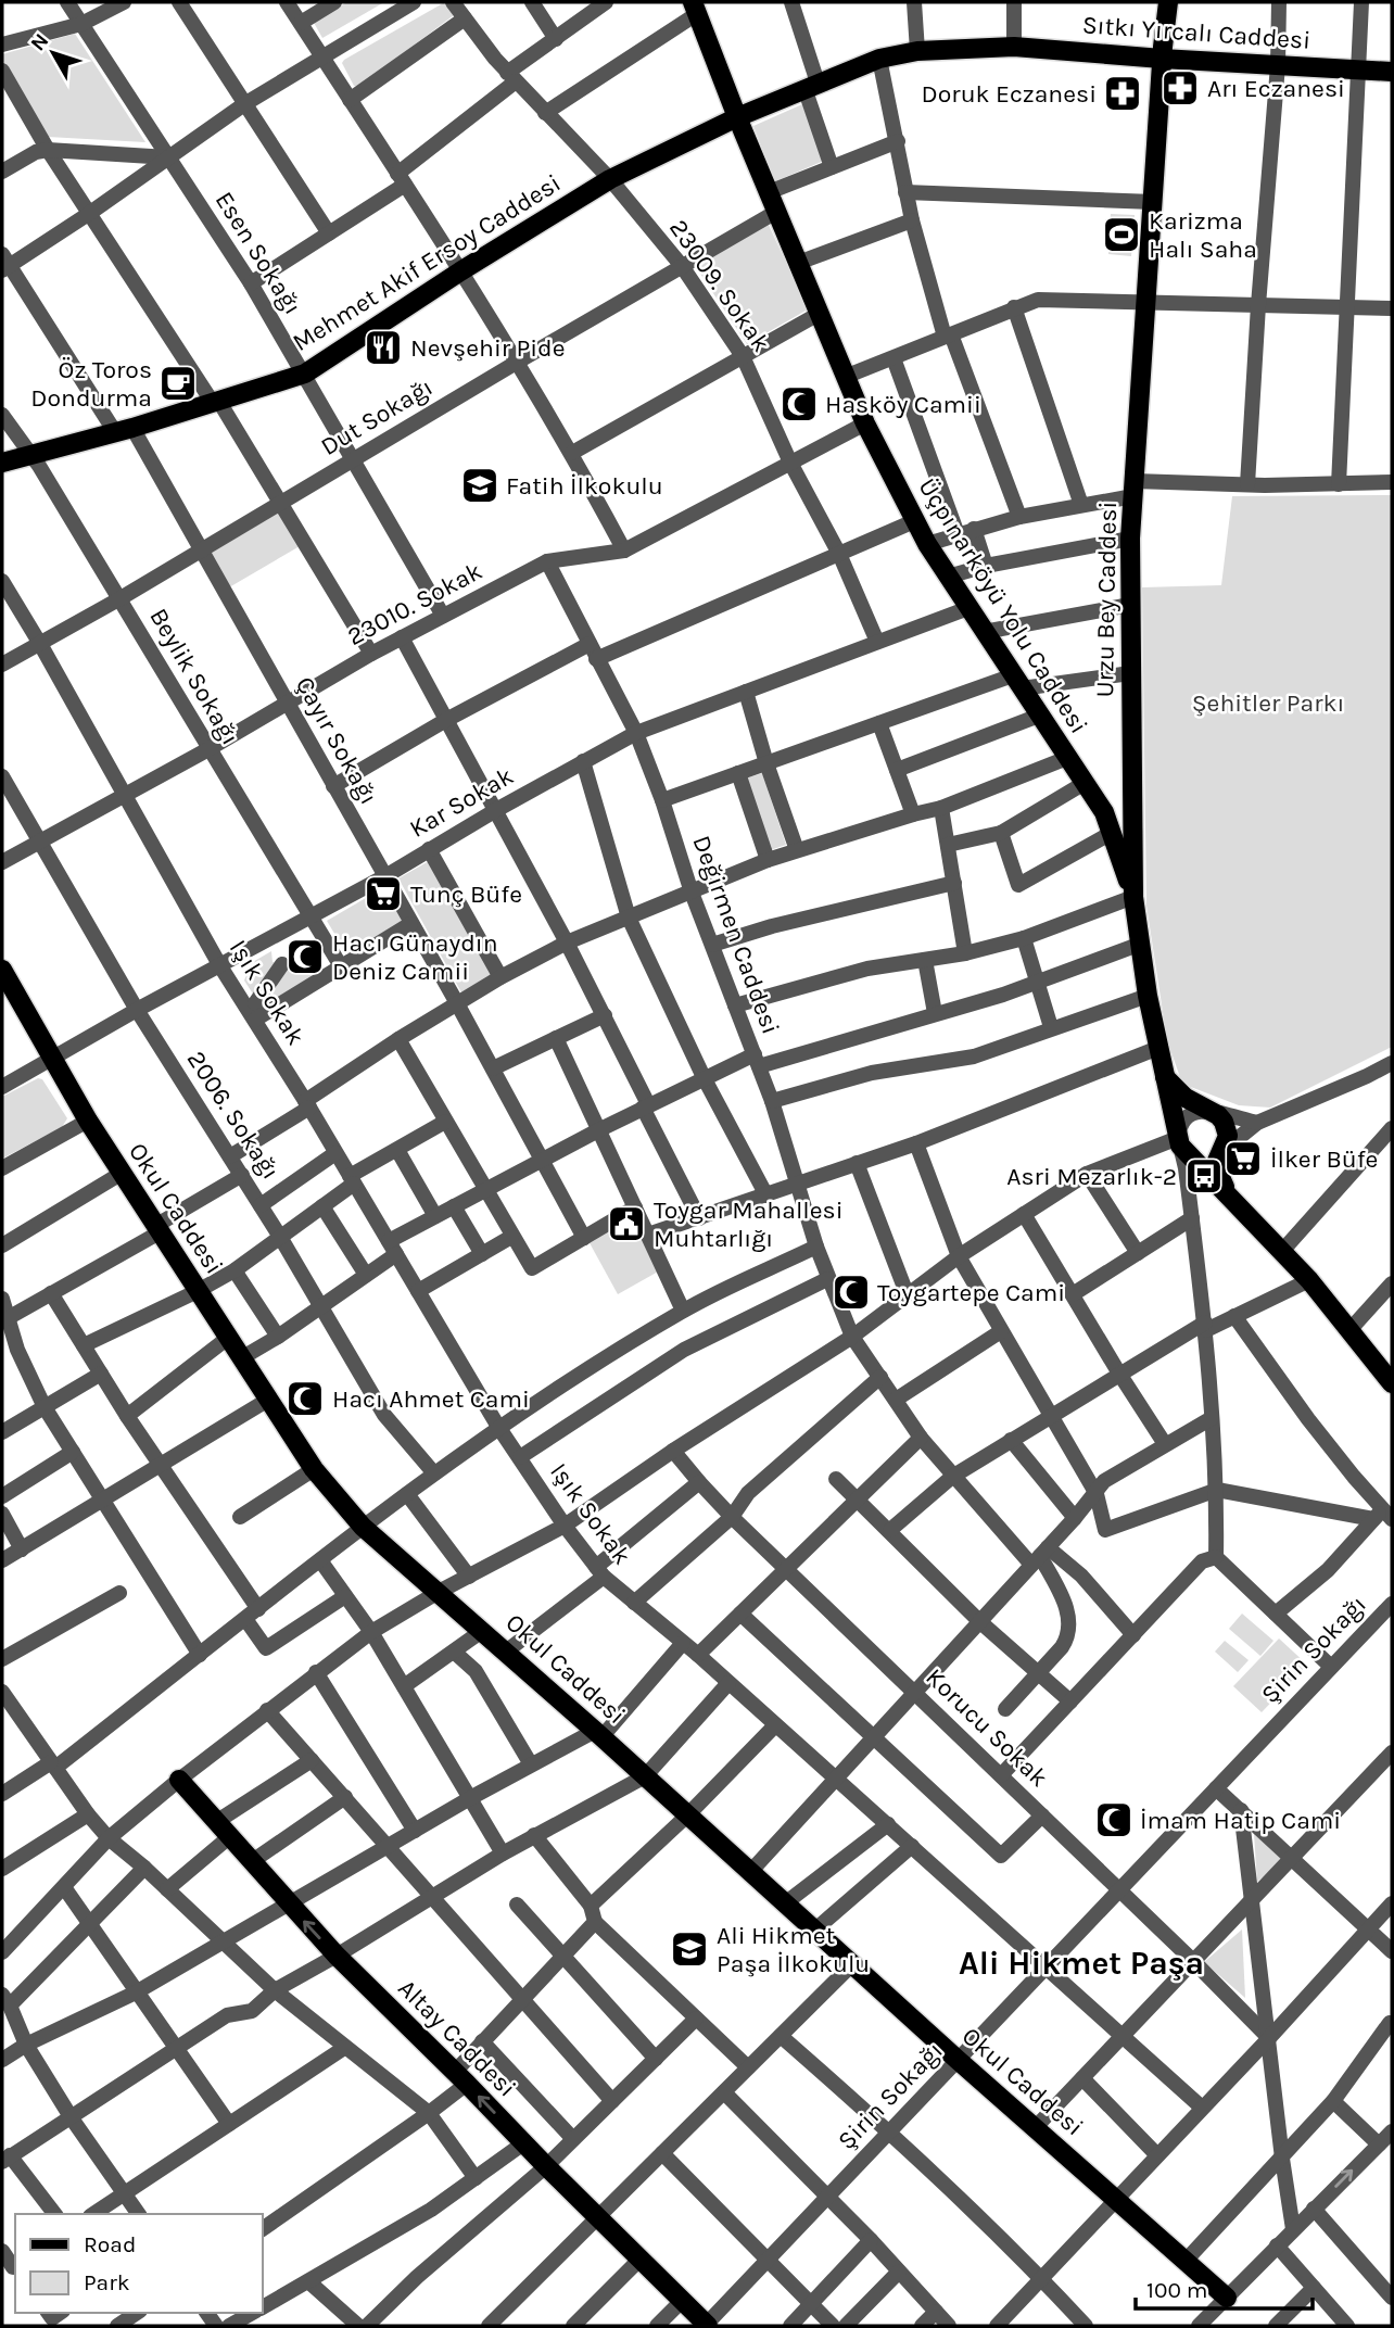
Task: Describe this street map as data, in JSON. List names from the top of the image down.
{
  "streets": {
    "main road": [
      "Sıtkı Yırcalı Caddesi",
      "Mehmet Akif Ersoy Caddesi",
      "Urzu Bey Caddesi",
      "Üçpınarköyü Yolu Caddesi",
      "Okul Caddesi",
      "Altay Caddesi"
    ],
    "street": [
      "Esen Sokağı",
      "23009. Sokak",
      "Dut Sokağı",
      "23010. Sokak",
      "Beylik Sokağı",
      "Çayır Sokağı",
      "Kar Sokak",
      "Değirmen Caddesi",
      "Işık Sokak",
      "2006. Sokağı",
      "Şirin Sokağı",
      "Korucu Sokak"
    ]
  },
  "crossings": [
    ["Sıtkı Yırcalı Caddesi", "Mehmet Akif Ersoy Caddesi"],
    ["Sıtkı Yırcalı Caddesi", "Urzu Bey Caddesi"],
    ["Sıtkı Yırcalı Caddesi", "Üçpınarköyü Yolu Caddesi"],
    ["Esen Sokağı", "Mehmet Akif Ersoy Caddesi"],
    ["Esen Sokağı", "Dut Sokağı"],
    ["Esen Sokağı", "23010. Sokak"],
    ["Mehmet Akif Ersoy Caddesi", "23009. Sokak"],
    ["Mehmet Akif Ersoy Caddesi", "Üçpınarköyü Yolu Caddesi"],
    ["Mehmet Akif Ersoy Caddesi", "Beylik Sokağı"],
    ["Mehmet Akif Ersoy Caddesi", "Çayır Sokağı"],
    ["23009. Sokak", "Dut Sokağı"],
    ["23009. Sokak", "23010. Sokak"],
    ["23009. Sokak", "Kar Sokak"],
    ["Dut Sokağı", "Üçpınarköyü Yolu Caddesi"],
    ["Dut Sokağı", "Beylik Sokağı"],
    ["Dut Sokağı", "Çayır Sokağı"],
    ["Dut Sokağı", "Işık Sokak"],
    ["Urzu Bey Caddesi", "Üçpınarköyü Yolu Caddesi"],
    ["23010. Sokak", "Üçpınarköyü Yolu Caddesi"],
    ["23010. Sokak", "Beylik Sokağı"],
    ["23010. Sokak", "Çayır Sokağı"],
    ["23010. Sokak", "Değirmen Caddesi"],
    ["23010. Sokak", "Işık Sokak"],
    ["23010. Sokak", "2006. Sokağı"],
    ["Üçpınarköyü Yolu Caddesi", "Kar Sokak"],
    ["Beylik Sokağı", "Kar Sokak"],
    ["Çayır Sokağı", "Kar Sokak"],
    ["Kar Sokak", "Değirmen Caddesi"],
    ["Kar Sokak", "Işık Sokak"],
    ["Kar Sokak", "2006. Sokağı"],
    ["Kar Sokak", "Okul Caddesi"],
    ["Işık Sokak", "Şirin Sokağı"],
    ["Okul Caddesi", "Şirin Sokağı"],
    ["Şirin Sokağı", "Korucu Sokak"],
    ["Şirin Sokağı", "Altay Caddesi"]
  ],
  "districts": ["Ali Hikmet Paşa"],
  "parks": ["Şehitler Parkı"],
  "places": {
    "pharmacy": ["Arı Eczanesi", "Doruk Eczanesi"],
    "sports": ["Karizma Halı Saha"],
    "restaurant": ["Nevşehir Pide"],
    "cafe": ["Öz Toros Dondurma"],
    "mosque": [
      "Hasköy Camii",
      "Hacı Günaydın Deniz Camii",
      "Toygartepe Cami",
      "Hacı Ahmet Cami",
      "İmam Hatip Cami"
    ],
    "school or university": ["Fatih İlkokulu", "Ali Hikmet Paşa İlkokulu"],
    "supermarket": ["Tunç Büfe", "İlker Büfe"],
    "bus stop": ["Asri Mezarlık-2"],
    "public building": ["Toygar Mahallesi Muhtarlığı"]
  },
  "legend": ["Road", "Park"],
  "scale_bar": "100 m",
  "north": "top left"
}
